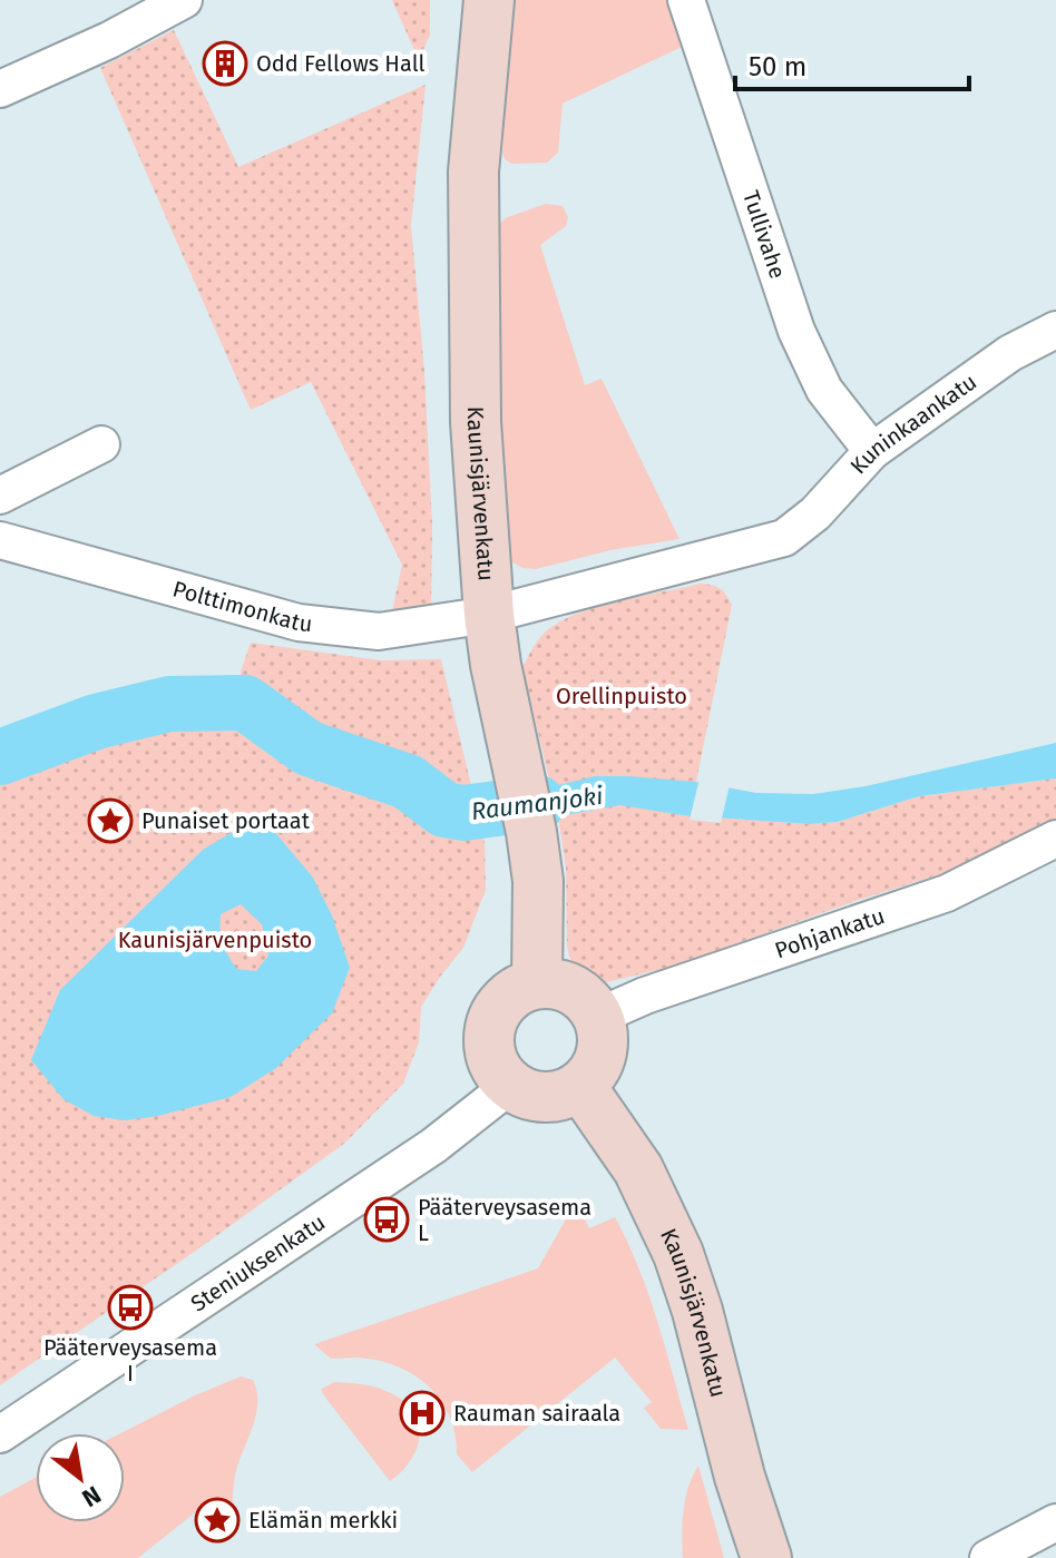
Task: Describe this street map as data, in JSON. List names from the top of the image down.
{
  "streets": {
    "main road": ["Kaunisjärvenkatu"],
    "street": [
      "Tullivahe",
      "Kuninkaankatu",
      "Polttimonkatu",
      "Pohjankatu",
      "Steniuksenkatu"
    ]
  },
  "crossings": [
    ["Tullivahe", "Kuninkaankatu"],
    ["Kuninkaankatu", "Polttimonkatu"],
    ["Kaunisjärvenkatu", "Polttimonkatu"],
    ["Kaunisjärvenkatu", "Pohjankatu"],
    ["Kaunisjärvenkatu", "Steniuksenkatu"],
    ["Pohjankatu", "Steniuksenkatu"]
  ],
  "water": ["Raumanjoki"],
  "parks": ["Orellinpuisto", "Kaunisjärvenpuisto"],
  "places": {
    "building": ["Odd Fellows Hall"],
    "place": ["Punaiset portaat", "Elämän merkki"],
    "bus stop": ["Pääterveysasema L", "Pääterveysasema I"],
    "hospital": ["Rauman sairaala"]
  },
  "scale_bar": "50 m",
  "north": "bottom right"
}
